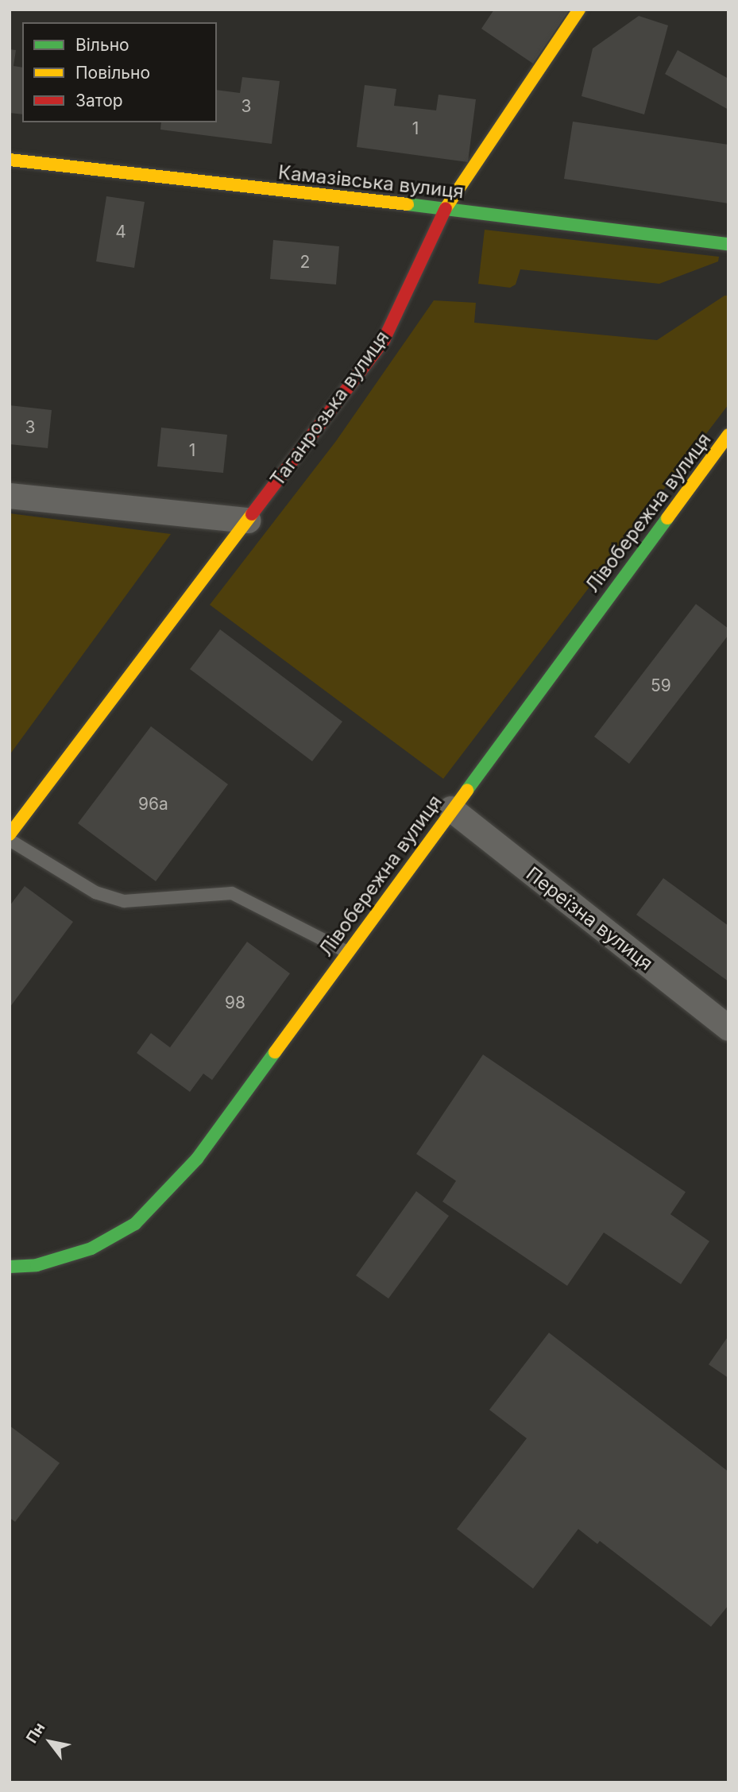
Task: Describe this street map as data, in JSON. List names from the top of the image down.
{
  "streets": {
    "street": [
      "Камазівська вулиця",
      "Таганрозька вулиця",
      "Лівобережна вулиця",
      "Переїзна вулиця"
    ]
  },
  "crossings": [
    ["Камазівська вулиця", "Таганрозька вулиця"],
    ["Лівобережна вулиця", "Переїзна вулиця"]
  ],
  "house_numbers": [
    "3",
    "1",
    "4",
    "2",
    "3",
    "1",
    "59",
    "96a",
    "98"
  ],
  "legend": ["Вільно", "Повільно", "Затор"],
  "north": "top left"
}
